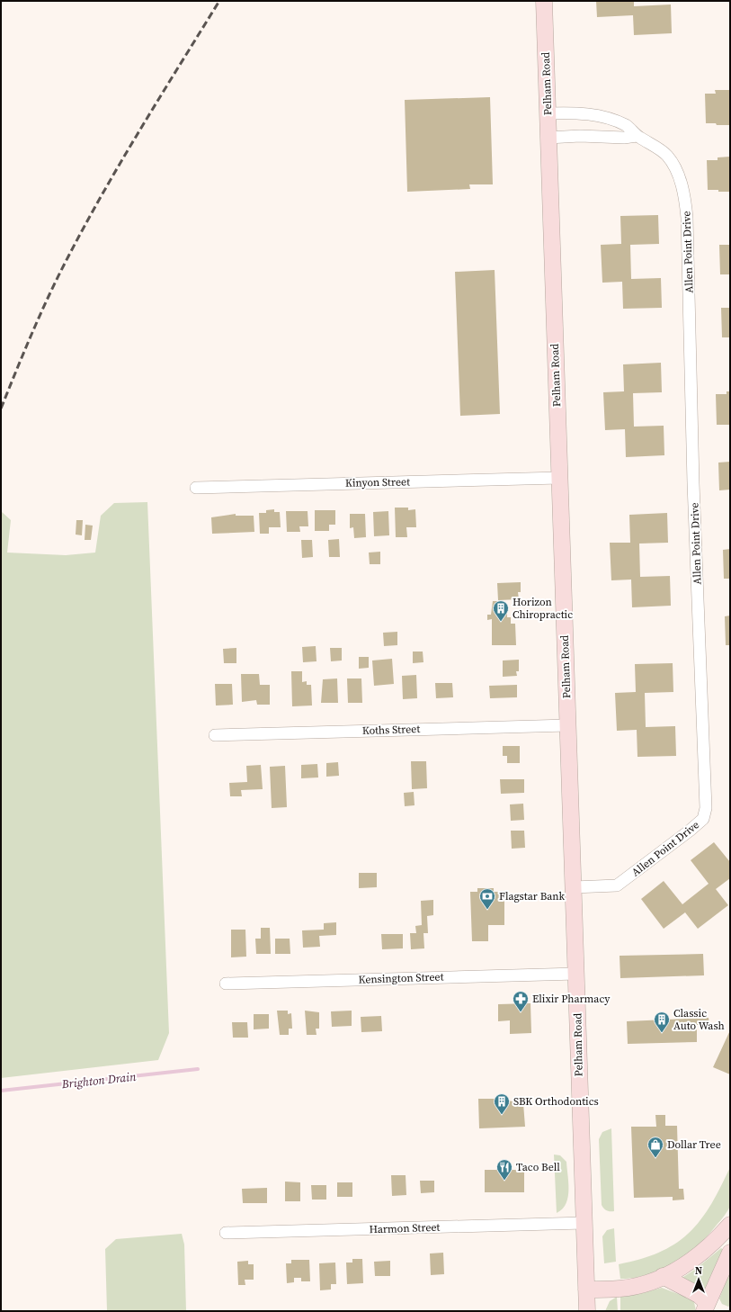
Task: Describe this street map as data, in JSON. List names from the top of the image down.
{
  "streets": {
    "main road": ["Pelham Road"],
    "street": [
      "Allen Point Drive",
      "Kinyon Street",
      "Koths Street",
      "Kensington Street",
      "Harmon Street"
    ]
  },
  "crossings": [
    ["Pelham Road", "Allen Point Drive"],
    ["Pelham Road", "Kinyon Street"],
    ["Pelham Road", "Koths Street"],
    ["Pelham Road", "Kensington Street"],
    ["Pelham Road", "Harmon Street"]
  ],
  "water": ["Brighton Drain"],
  "places": {
    "building": ["Horizon Chiropractic", "Classic Auto Wash", "SBK Orthodontics"],
    "bank": ["Flagstar Bank"],
    "pharmacy": ["Elixir Pharmacy"],
    "shop": ["Dollar Tree"],
    "restaurant": ["Taco Bell"]
  },
  "north": "top"
}
